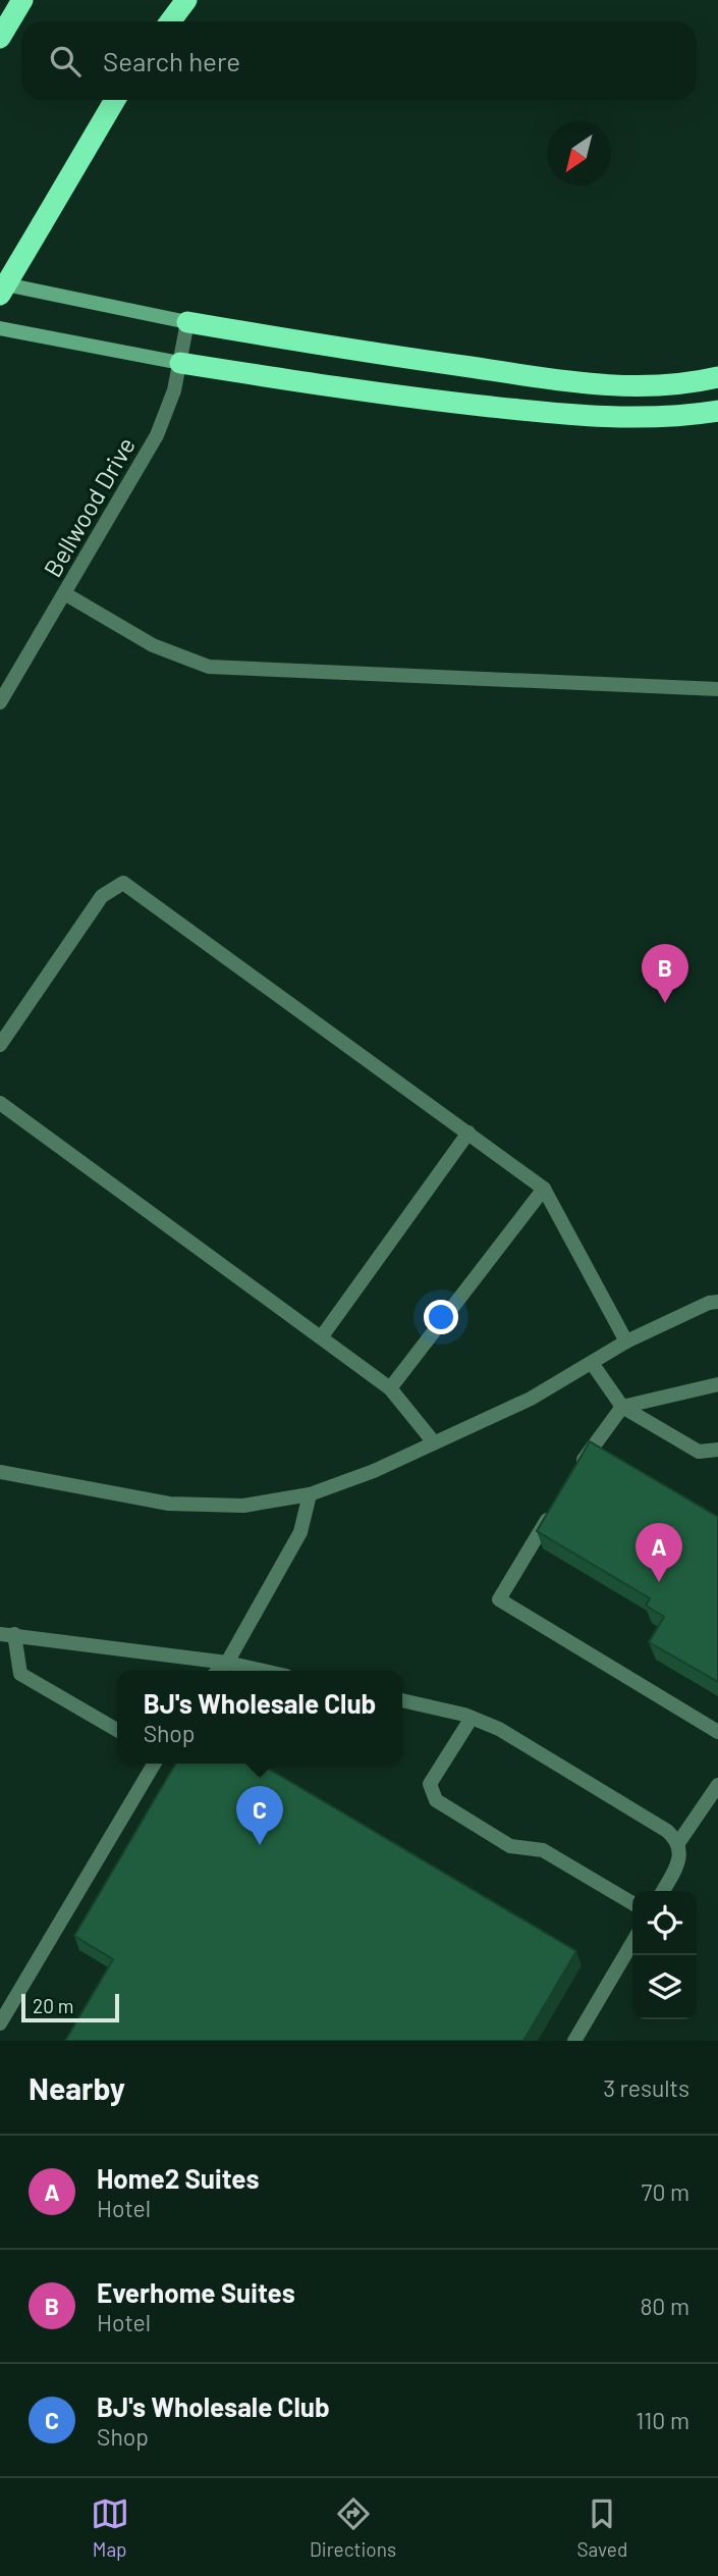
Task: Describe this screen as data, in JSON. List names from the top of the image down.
{
  "streets": {
    "street": ["Bellwood Drive"]
  },
  "scale_bar": "20 m",
  "north": "bottom left",
  "page": {
    "search": "Search here",
    "pins": ["B", "A", "C"],
    "popup": ["BJ's Wholesale Club", "Shop"],
    "scale": "20 m",
    "heading": ["Nearby", "3 results"],
    "list": [
      {
        "mark": "A",
        "name": "Home2 Suites",
        "note": "Hotel",
        "value": "70 m"
      },
      {
        "mark": "B",
        "name": "Everhome Suites",
        "note": "Hotel",
        "value": "80 m"
      },
      {
        "mark": "C",
        "name": "BJ's Wholesale Club",
        "note": "Shop",
        "value": "110 m"
      }
    ],
    "nav": ["Map", "Directions", "Saved"]
  }
}
